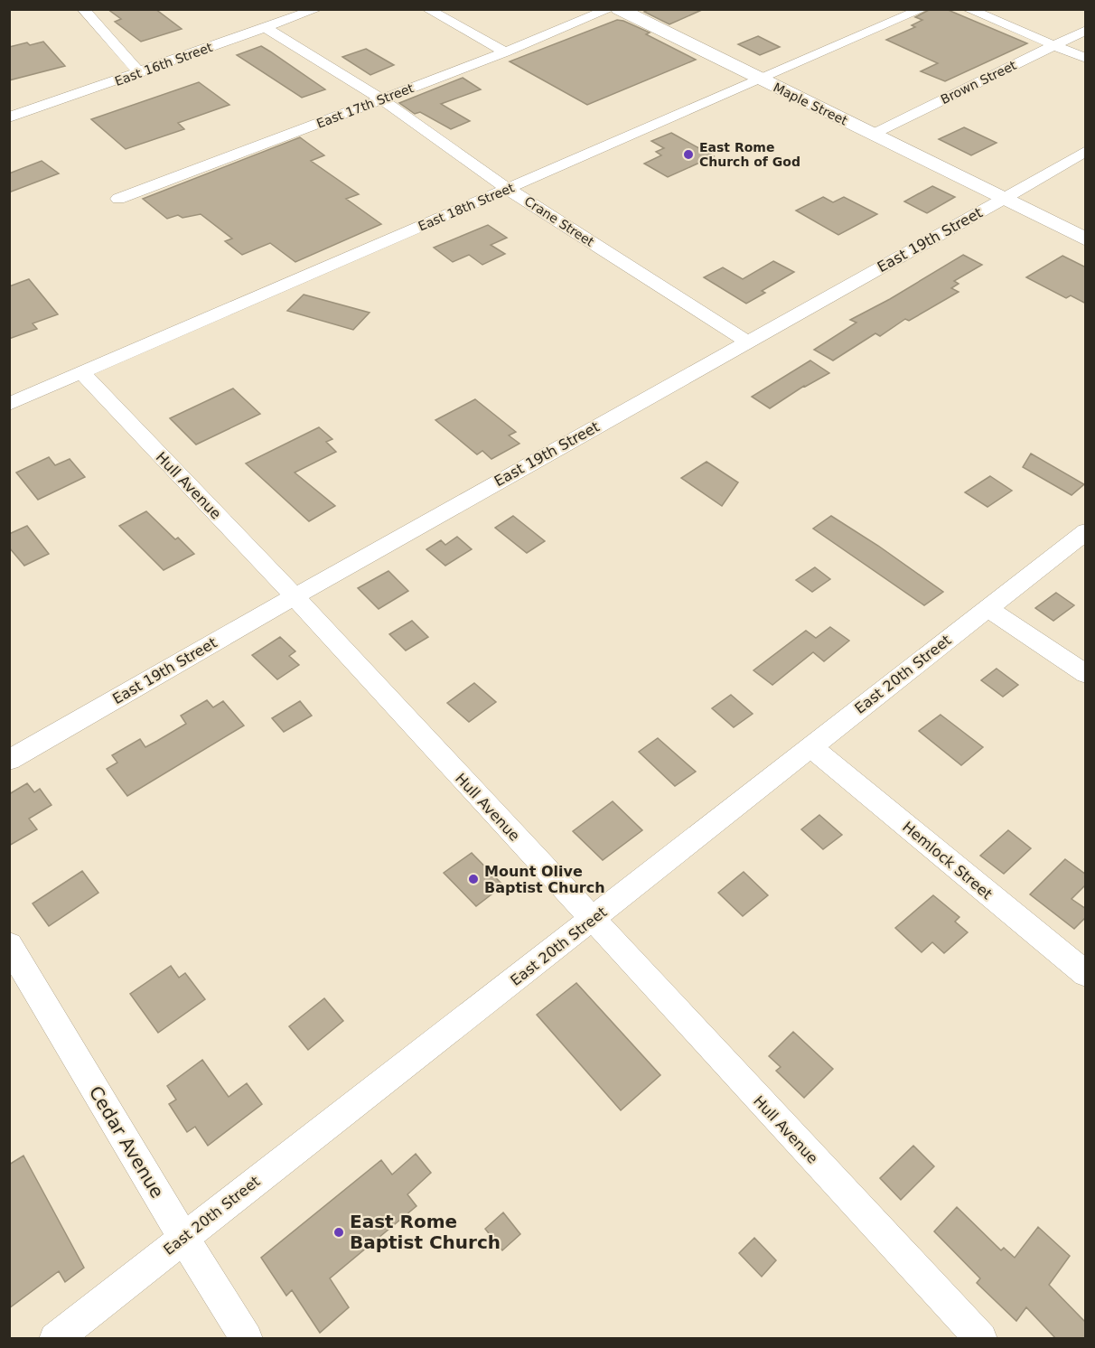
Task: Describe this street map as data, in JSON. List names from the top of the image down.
{
  "streets": {
    "main road": ["Maple Street"],
    "street": [
      "East 16th Street",
      "Brown Street",
      "East 17th Street",
      "East 18th Street",
      "Crane Street",
      "East 19th Street",
      "Hull Avenue",
      "East 20th Street",
      "Hemlock Street",
      "Cedar Avenue"
    ]
  },
  "crossings": [
    ["East 16th Street", "Crane Street"],
    ["Brown Street", "Maple Street"],
    ["Maple Street", "East 18th Street"],
    ["Maple Street", "East 19th Street"],
    ["East 17th Street", "Crane Street"],
    ["East 18th Street", "Crane Street"],
    ["East 18th Street", "Hull Avenue"],
    ["Crane Street", "East 19th Street"],
    ["East 19th Street", "Hull Avenue"],
    ["Hull Avenue", "East 20th Street"],
    ["East 20th Street", "Hemlock Street"],
    ["East 20th Street", "Cedar Avenue"]
  ],
  "places": ["East Rome Church of God", "Mount Olive Baptist Church", "East Rome Baptist Church"]
}
